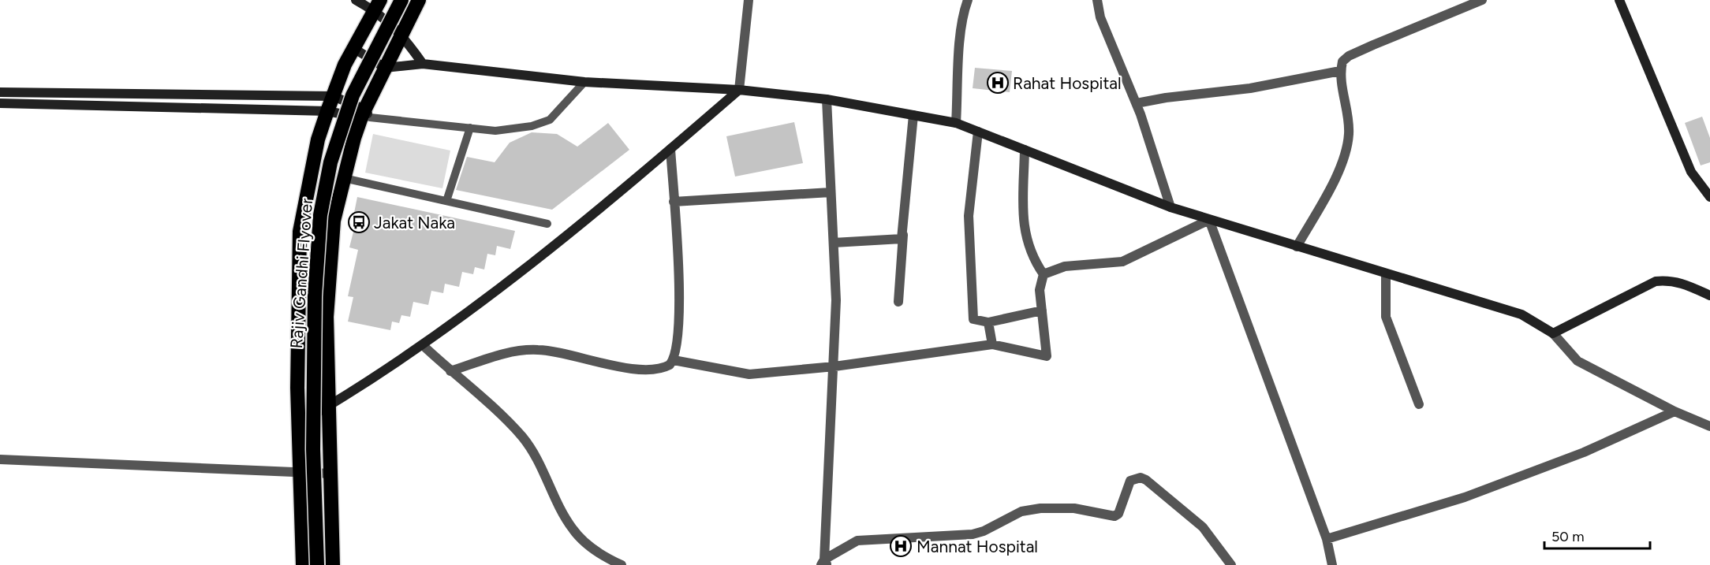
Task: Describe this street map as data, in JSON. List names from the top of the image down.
{
  "streets": {
    "highway": ["Rajiv Gandhi Flyover"]
  },
  "places": {
    "hospital": ["Rahat Hospital", "Mannat Hospital"],
    "bus stop": ["Jakat Naka"]
  },
  "scale_bar": "50 m"
}
